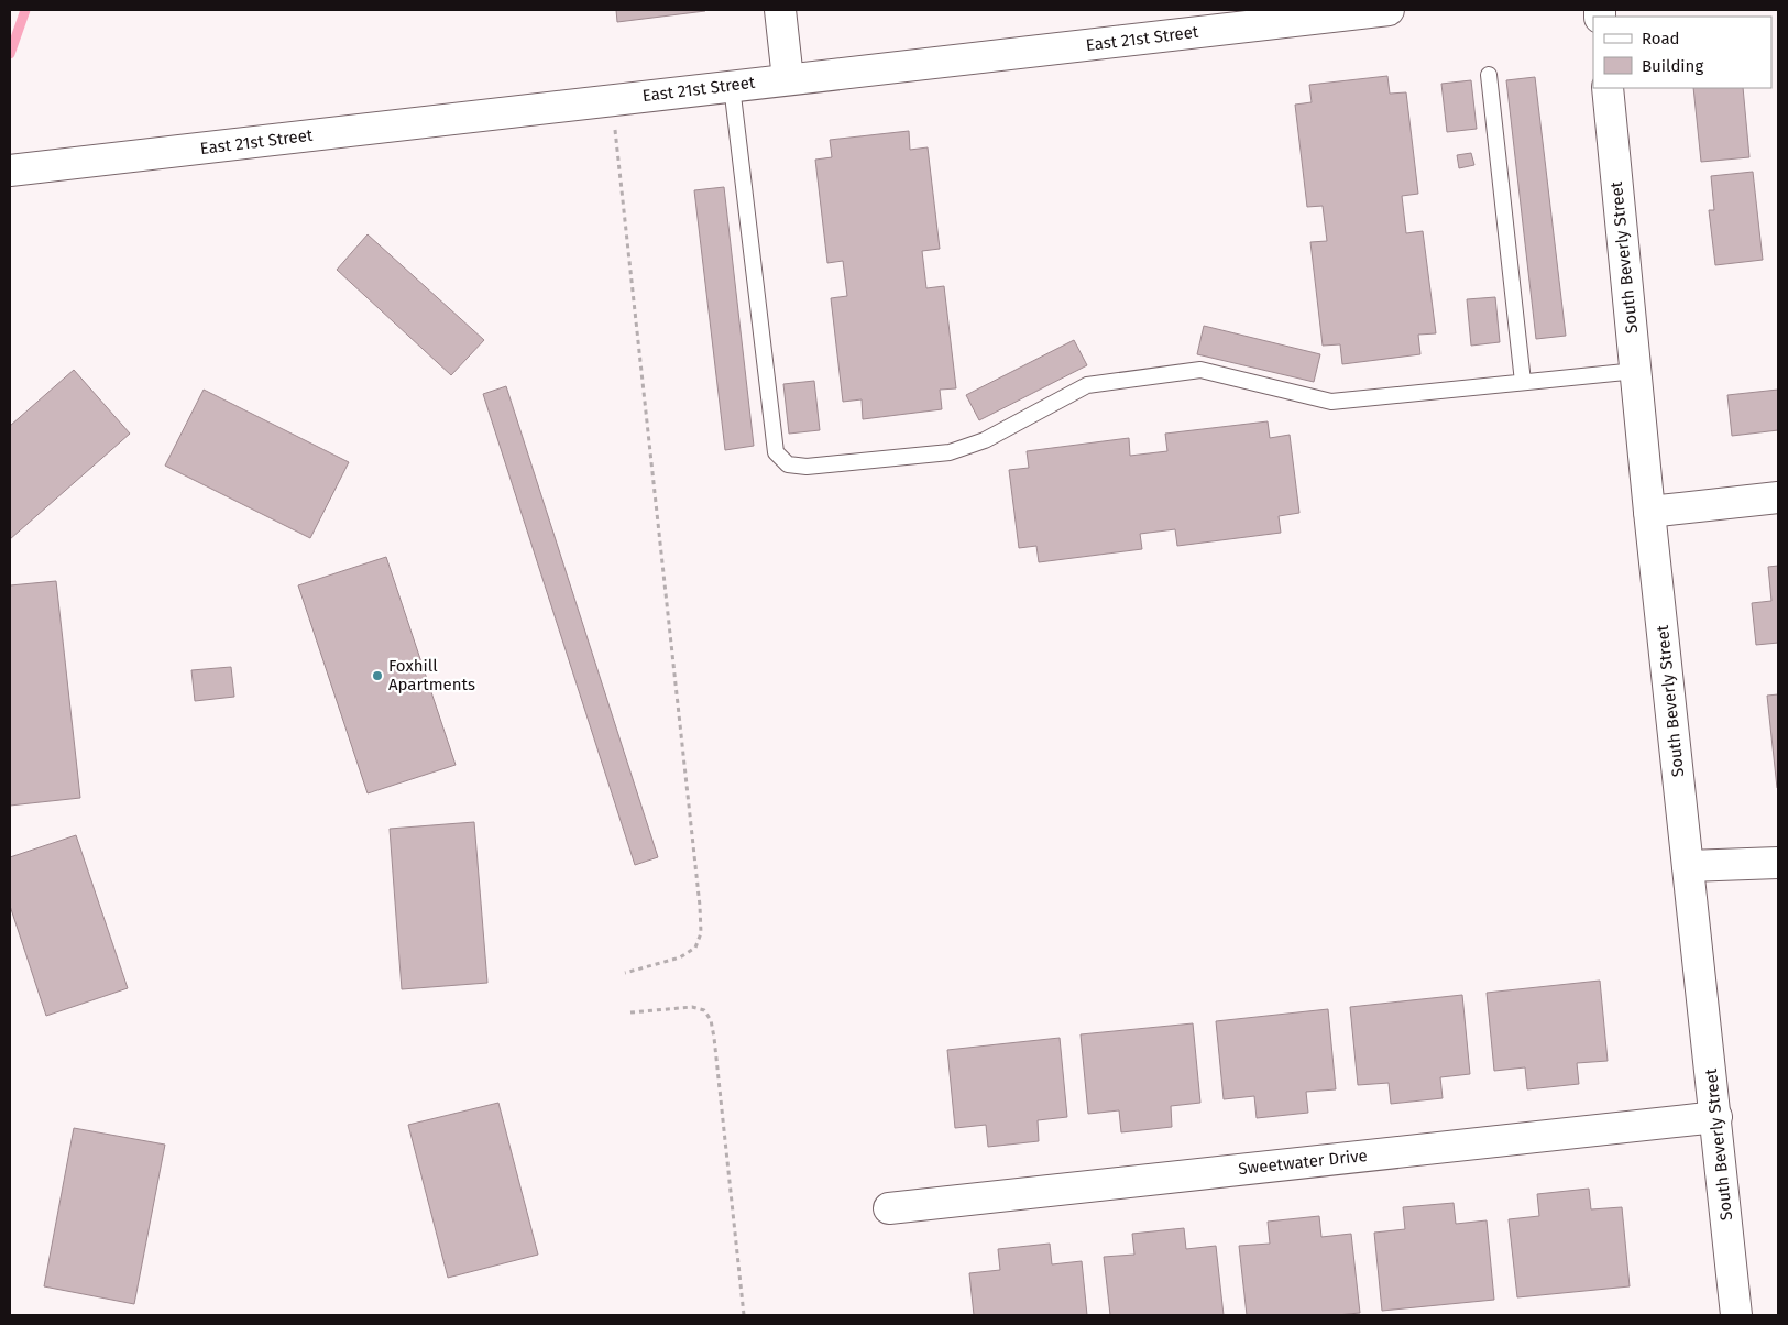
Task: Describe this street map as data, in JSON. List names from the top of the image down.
{
  "streets": {
    "street": ["East 21st Street", "South Beverly Street", "Sweetwater Drive"]
  },
  "crossings": [
    ["South Beverly Street", "Sweetwater Drive"]
  ],
  "places": ["Foxhill Apartments"],
  "legend": ["Road", "Building"]
}
